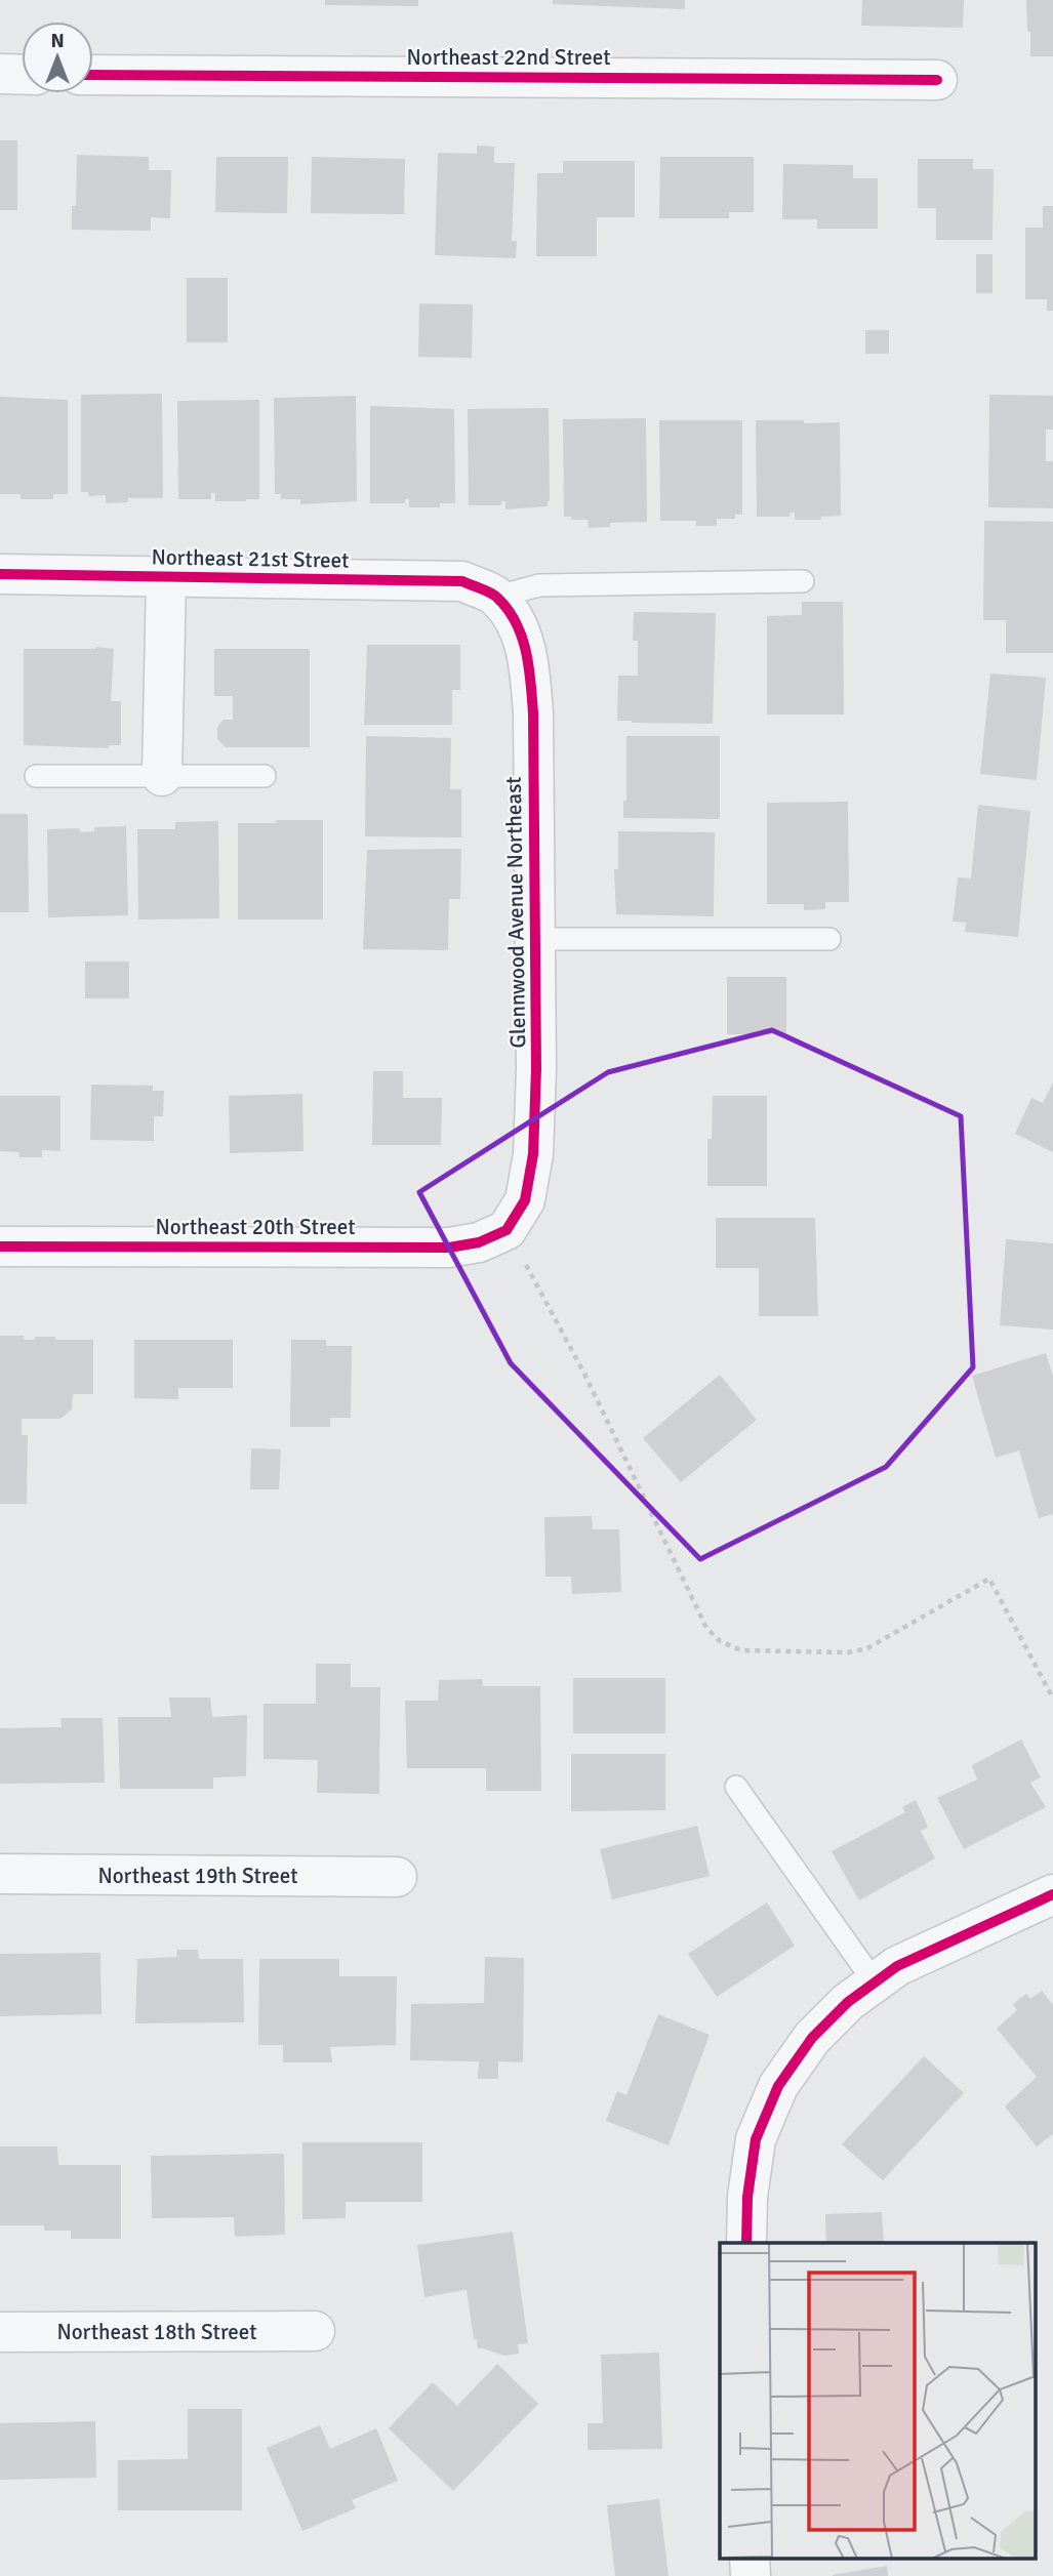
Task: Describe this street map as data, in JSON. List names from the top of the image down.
{
  "streets": {
    "street": [
      "Northeast 22nd Street",
      "Northeast 21st Street",
      "Glennwood Avenue Northeast",
      "Northeast 20th Street",
      "Northeast 19th Street",
      "Northeast 18th Street"
    ]
  },
  "crossings": [
    ["Northeast 21st Street", "Glennwood Avenue Northeast"],
    ["Glennwood Avenue Northeast", "Northeast 20th Street"]
  ],
  "north": "top"
}
